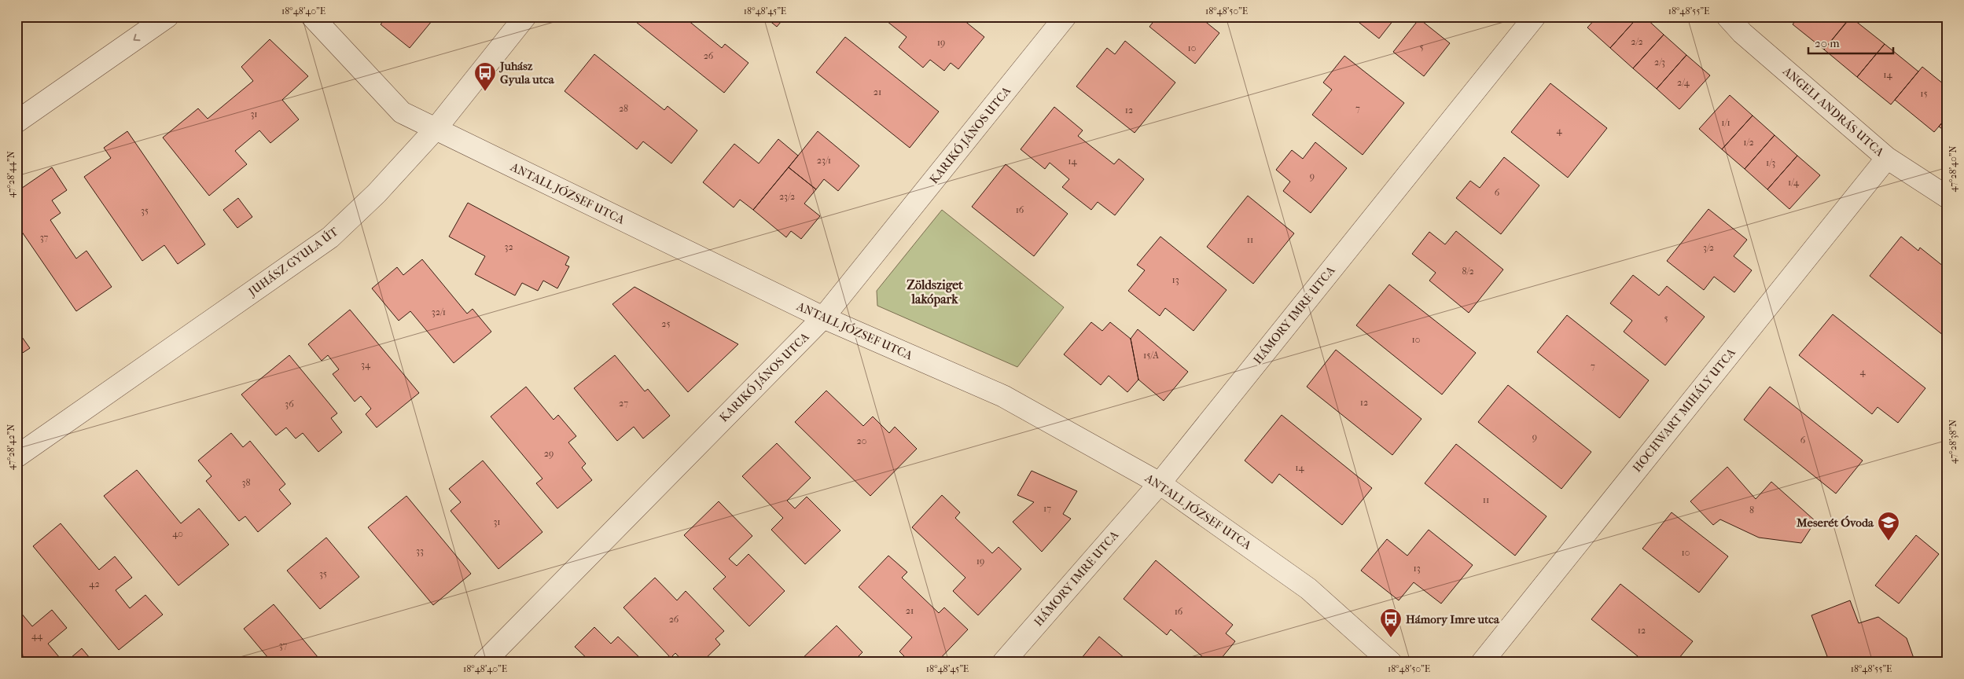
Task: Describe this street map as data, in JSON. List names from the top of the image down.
{
  "streets": {
    "street": [
      "ANGELI ANDRÁS UTCA",
      "KARIKÓ JÁNOS UTCA",
      "ANTALL JÓZSEF UTCA",
      "JUHÁSZ GYULA ÚT",
      "HÁMORY IMRE UTCA",
      "HOCHWART MIHÁLY UTCA"
    ]
  },
  "crossings": [
    ["ANGELI ANDRÁS UTCA", "HOCHWART MIHÁLY UTCA"],
    ["KARIKÓ JÁNOS UTCA", "ANTALL JÓZSEF UTCA"],
    ["ANTALL JÓZSEF UTCA", "JUHÁSZ GYULA ÚT"],
    ["ANTALL JÓZSEF UTCA", "HÁMORY IMRE UTCA"]
  ],
  "districts": ["Zöldsziget lakópark"],
  "places": {
    "bus stop": ["Juhász Gyula utca", "Hámory Imre utca"],
    "school or university": ["Meserét Óvoda"]
  },
  "house_numbers": [
    "2/2",
    "19",
    "5",
    "10",
    "26",
    "2/3",
    "14",
    "2/4",
    "21",
    "15",
    "28",
    "7",
    "12",
    "31",
    "1/1",
    "4",
    "1/2",
    "23/1",
    "14",
    "1/3",
    "9",
    "1/4",
    "6",
    "23/2",
    "16",
    "35",
    "37",
    "11",
    "32",
    "3/2",
    "8/2",
    "13",
    "32/1",
    "5",
    "25",
    "10",
    "15/A",
    "34",
    "7",
    "4",
    "12",
    "27",
    "36",
    "9",
    "6",
    "20",
    "29",
    "14",
    "38",
    "11",
    "17",
    "8",
    "31",
    "40",
    "33",
    "10",
    "19",
    "13",
    "35",
    "42",
    "21",
    "16",
    "26",
    "12",
    "44",
    "37"
  ],
  "scale_bar": "20 m",
  "coordinates": [
    "18°48'40\"E",
    "18°48'45\"E",
    "18°48'50\"E",
    "18°48'55\"E",
    "47°28'40\"N",
    "47°28'44\"N",
    "47°28'38\"N",
    "47°28'42\"N"
  ]
}
